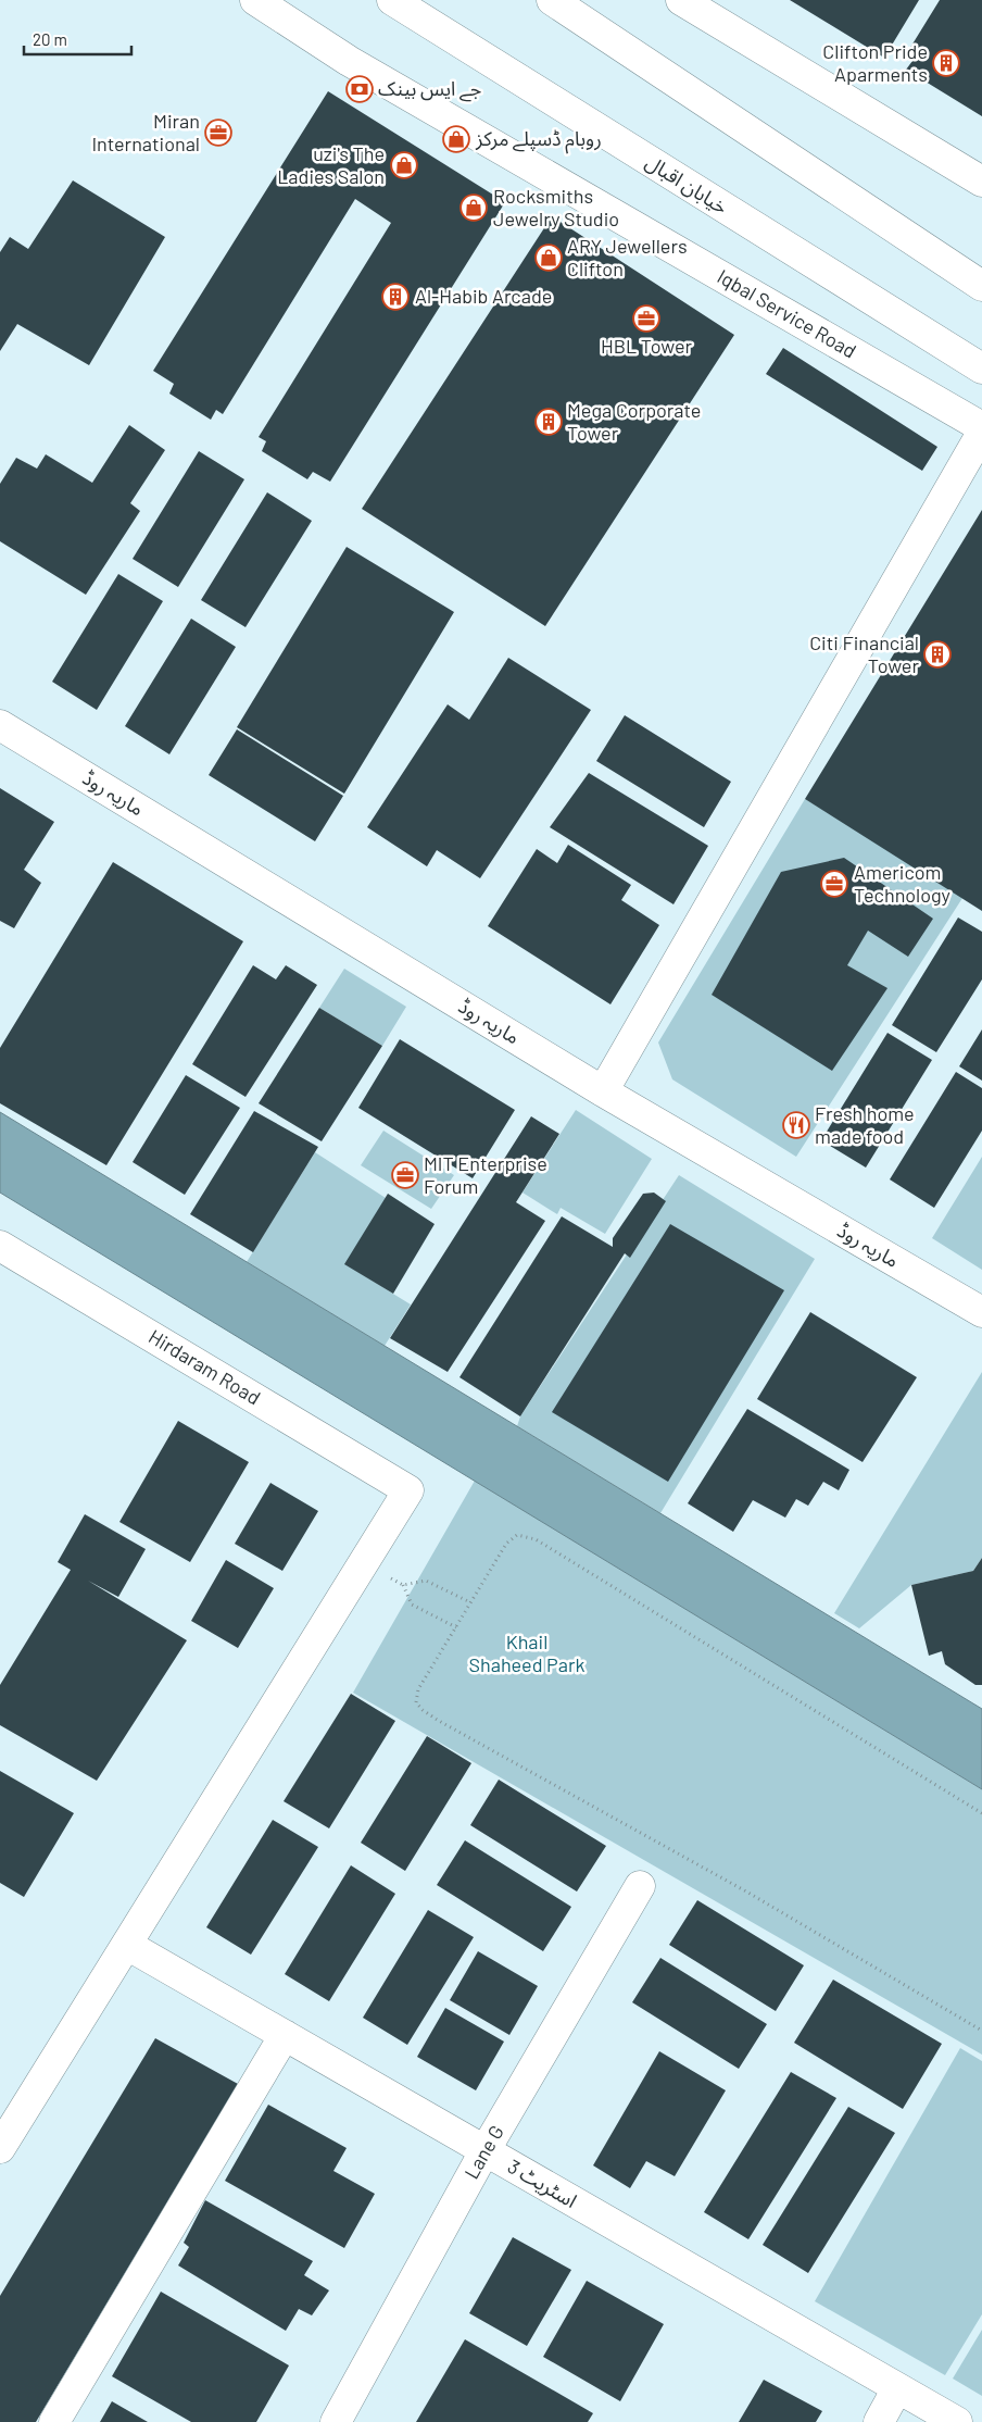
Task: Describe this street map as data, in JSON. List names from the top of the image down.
{
  "streets": {
    "street": [
      "خیابان اقبال",
      "Iqbal Service Road",
      "ماریہ روڈ",
      "Hirdaram Road",
      "Lane G",
      "اسٹریٹ 3"
    ]
  },
  "crossings": [
    ["Hirdaram Road", "اسٹریٹ 3"],
    ["Lane G", "اسٹریٹ 3"]
  ],
  "parks": ["Khail Shaheed Park"],
  "places": {
    "building": [
      "Clifton Pride Aparments",
      "Al-Habib Arcade",
      "Mega Corporate Tower",
      "Citi Financial Tower"
    ],
    "bank": ["جے ایس بینک"],
    "office": [
      "Miran International",
      "HBL Tower",
      "Americom Technology",
      "MIT Enterprise Forum"
    ],
    "shop": [
      "روبام ڈسپلے مرکز",
      "uzi's The Ladies Salon",
      "Rocksmiths Jewelry Studio",
      "ARY Jewellers Clifton"
    ],
    "restaurant": ["Fresh home made food"]
  },
  "scale_bar": "20 m"
}
